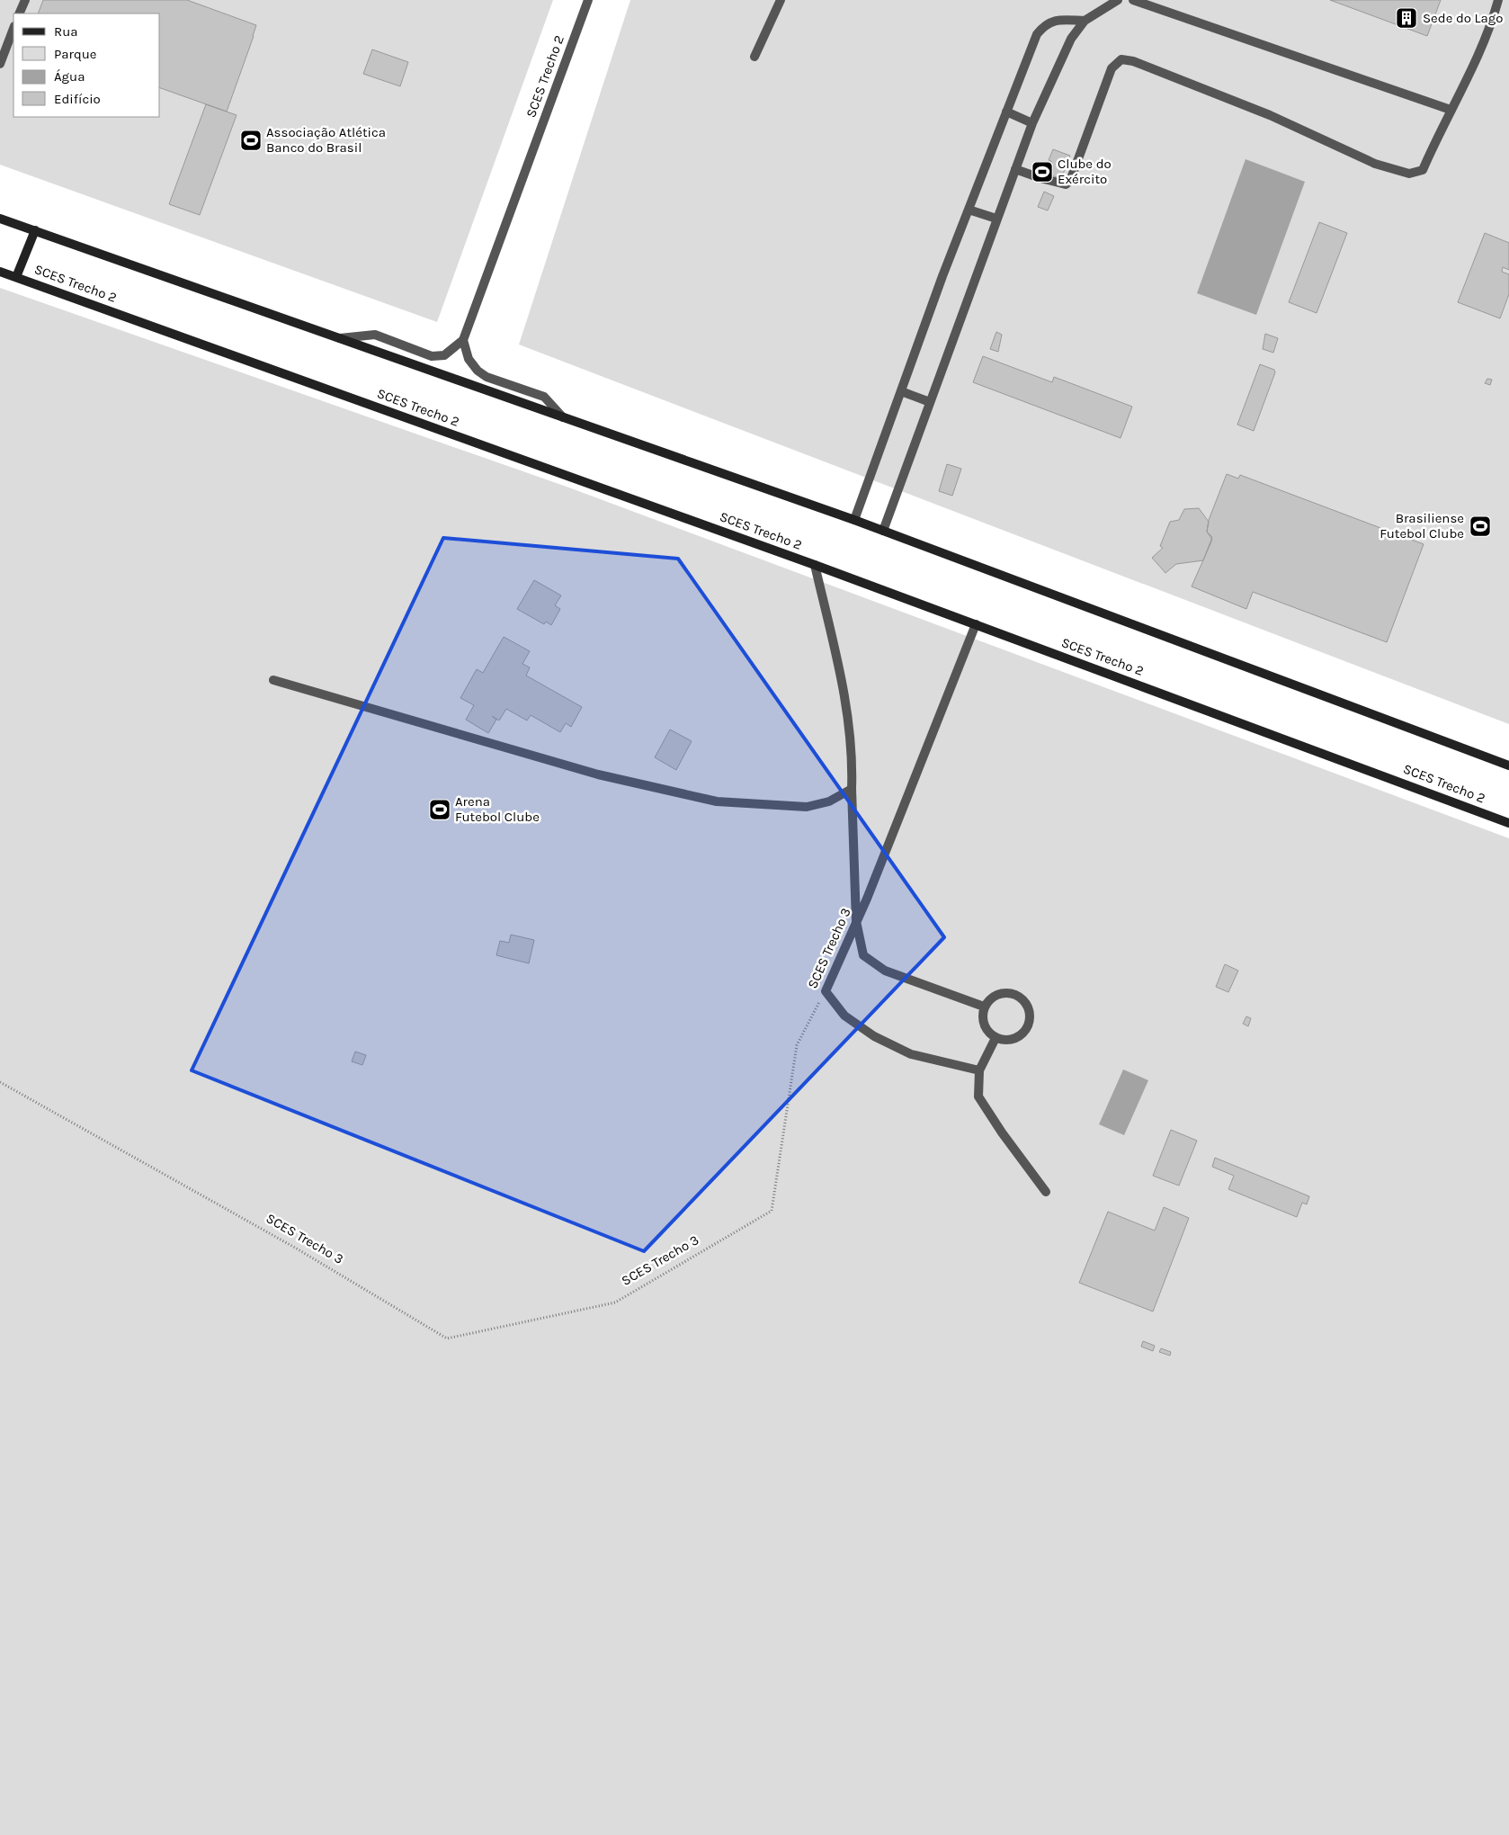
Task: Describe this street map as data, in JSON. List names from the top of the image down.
{
  "streets": {
    "main road": ["SCES Trecho 2"],
    "lane": ["SCES Trecho 3"]
  },
  "crossings": [
    ["SCES Trecho 2", "SCES Trecho 3"]
  ],
  "places": {
    "building": ["Sede do Lago"],
    "sports": [
      "Associação Atlética Banco do Brasil",
      "Clube do Exército",
      "Brasiliense Futebol Clube",
      "Arena Futebol Clube"
    ]
  },
  "legend": [
    "Rua",
    "Parque",
    "Água",
    "Edifício"
  ]
}
